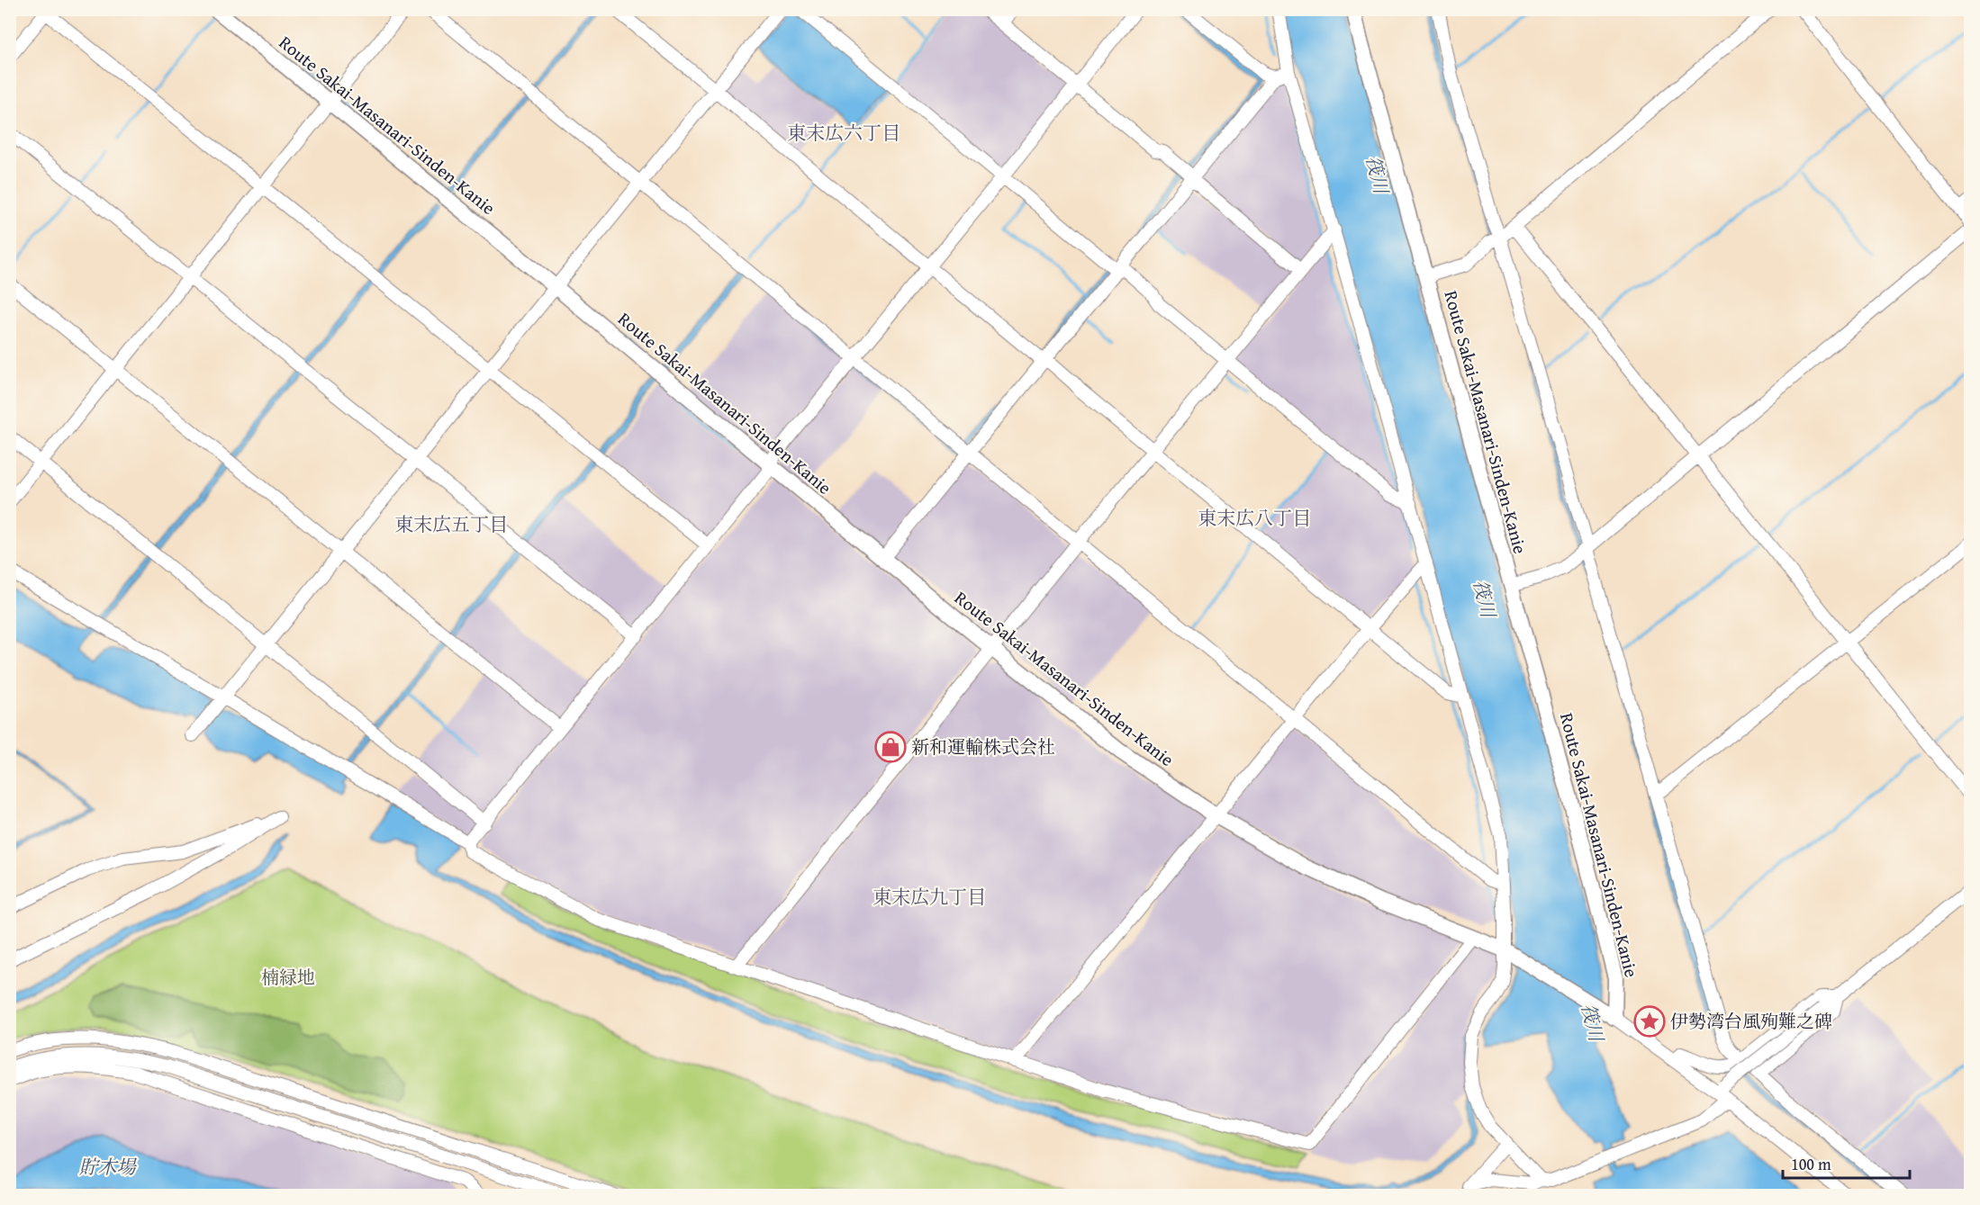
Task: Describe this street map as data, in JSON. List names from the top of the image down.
{
  "streets": {
    "main road": ["Route Sakai-Masanari-Sinden-Kanie"]
  },
  "districts": [
    "東末広六丁目",
    "東末広八丁目",
    "東末広五丁目",
    "東末広九丁目"
  ],
  "water": ["筏川", "貯木場"],
  "parks": ["楠緑地"],
  "places": {
    "shop": ["新和運輸株式会社"],
    "place": ["伊勢湾台風殉難之碑"]
  },
  "scale_bar": "100 m"
}
